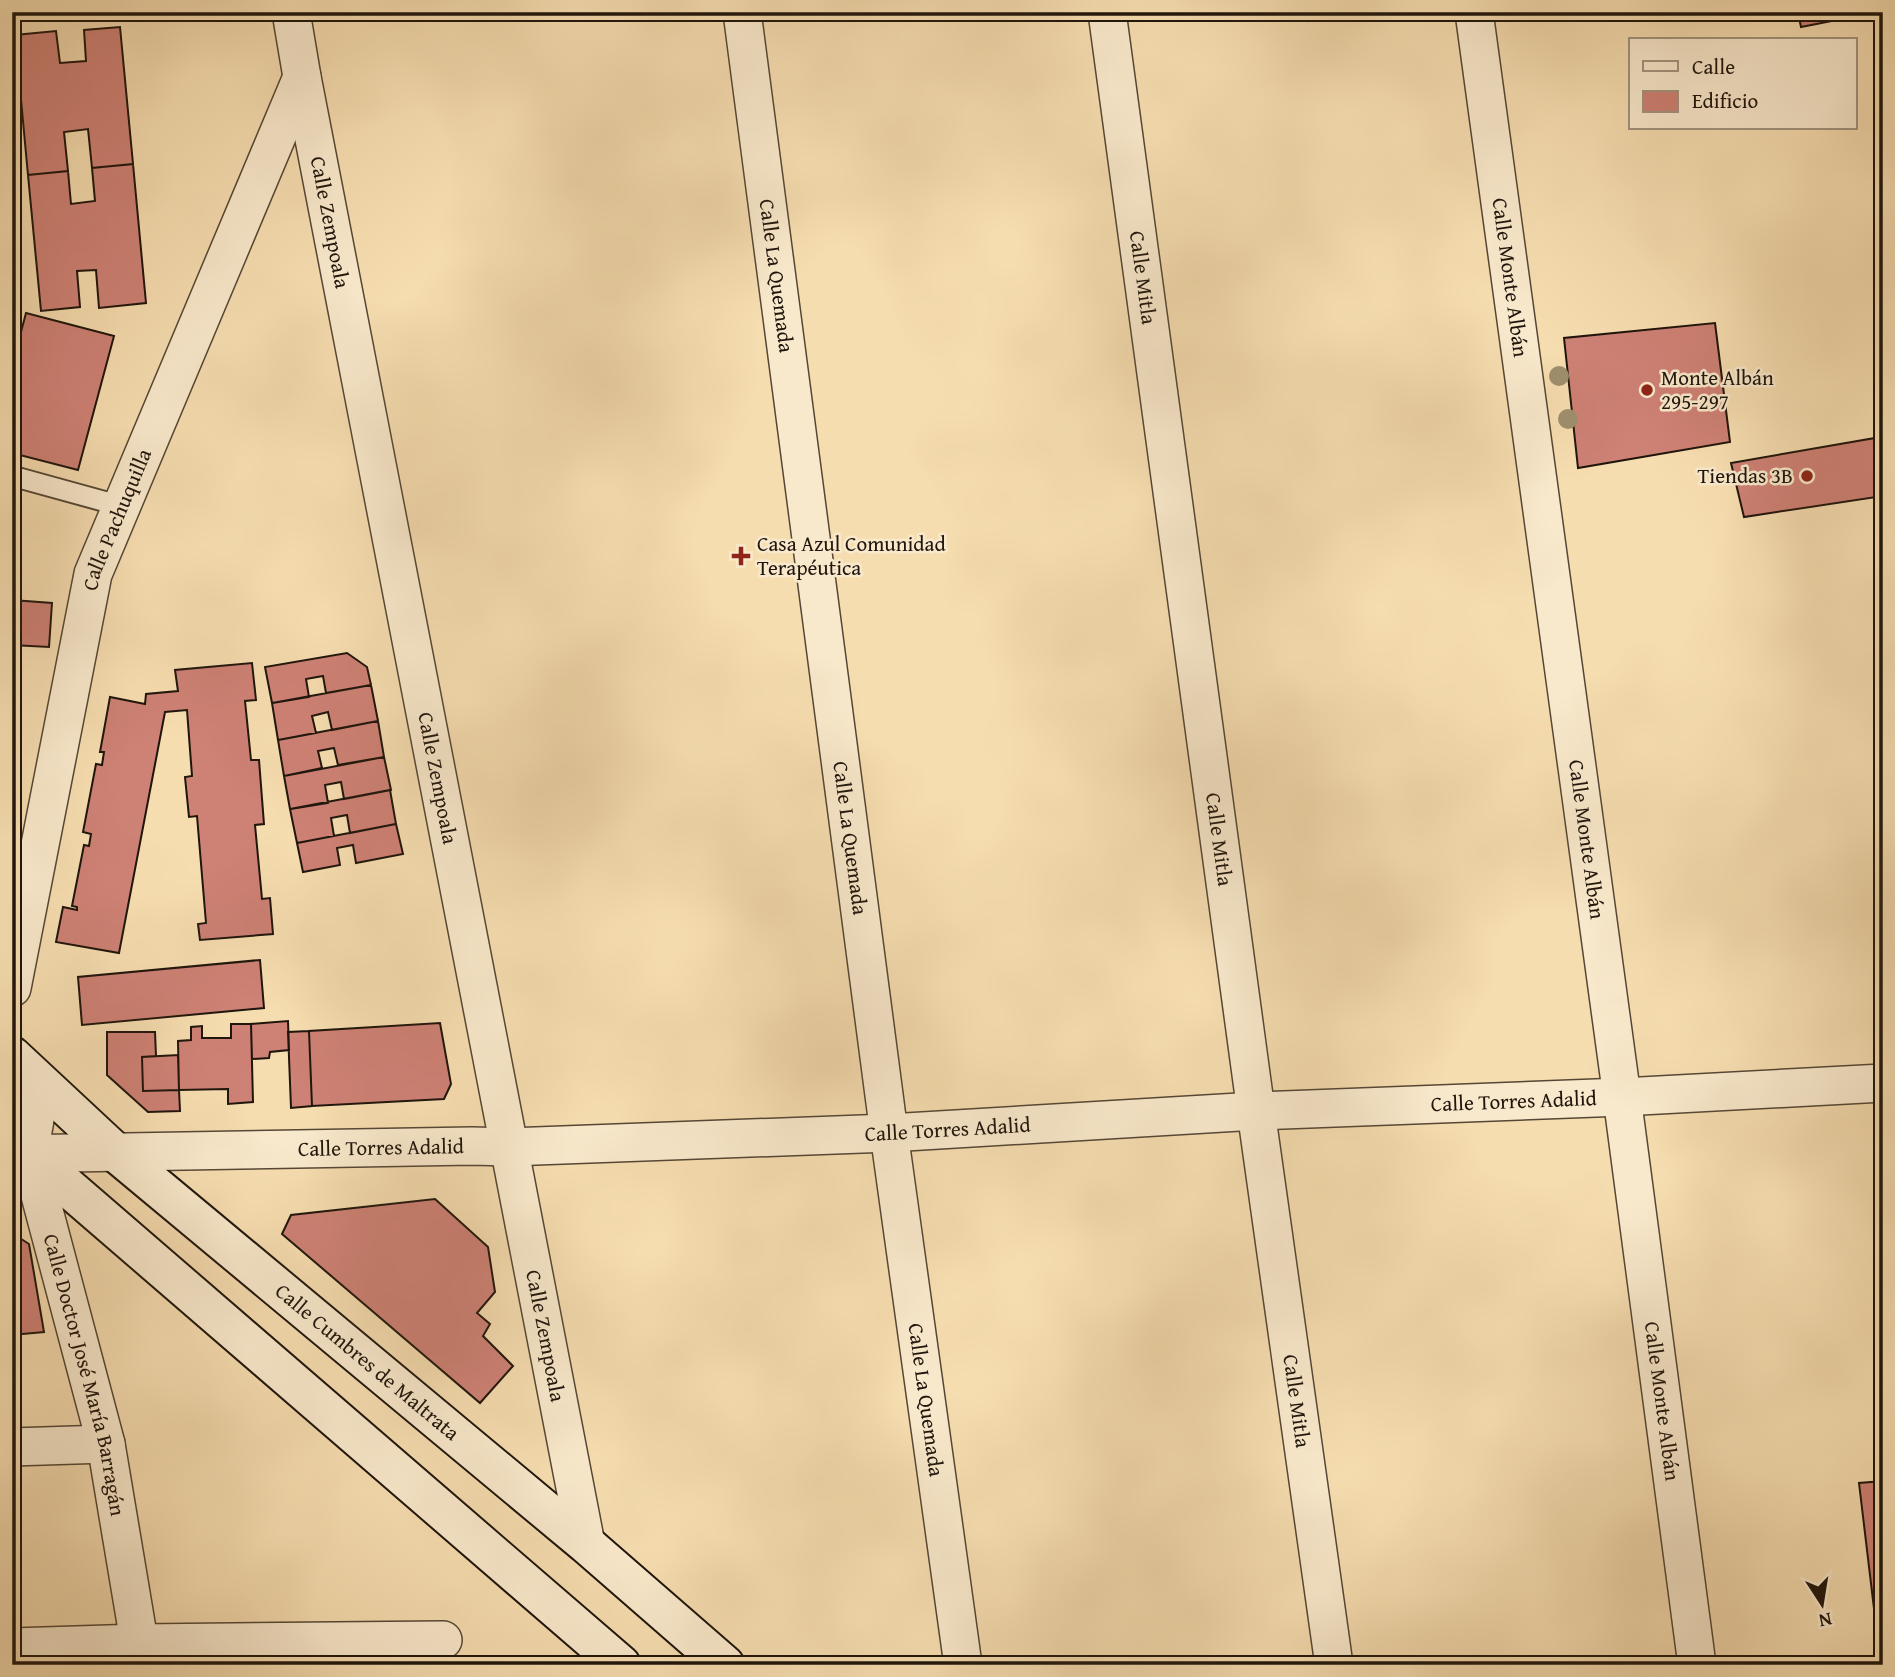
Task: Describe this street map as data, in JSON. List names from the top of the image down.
{
  "streets": {
    "main road": ["Calle Cumbres de Maltrata"],
    "street": [
      "Calle Zempoala",
      "Calle La Quemada",
      "Calle Mitla",
      "Calle Monte Albán",
      "Calle Pachuquilla",
      "Calle Torres Adalid",
      "Calle Doctor José María Barragán"
    ]
  },
  "crossings": [
    ["Calle Zempoala", "Calle Pachuquilla"],
    ["Calle Zempoala", "Calle Torres Adalid"],
    ["Calle Zempoala", "Calle Cumbres de Maltrata"],
    ["Calle La Quemada", "Calle Torres Adalid"],
    ["Calle Mitla", "Calle Torres Adalid"],
    ["Calle Monte Albán", "Calle Torres Adalid"],
    ["Calle Torres Adalid", "Calle Cumbres de Maltrata"],
    ["Calle Torres Adalid", "Calle Doctor José María Barragán"],
    ["Calle Cumbres de Maltrata", "Calle Doctor José María Barragán"]
  ],
  "places": {
    "other": ["Monte Albán 295-297", "Tiendas 3B"],
    "health": ["Casa Azul Comunidad Terapéutica"]
  },
  "legend": ["Calle", "Edificio"],
  "north": "bottom"
}
